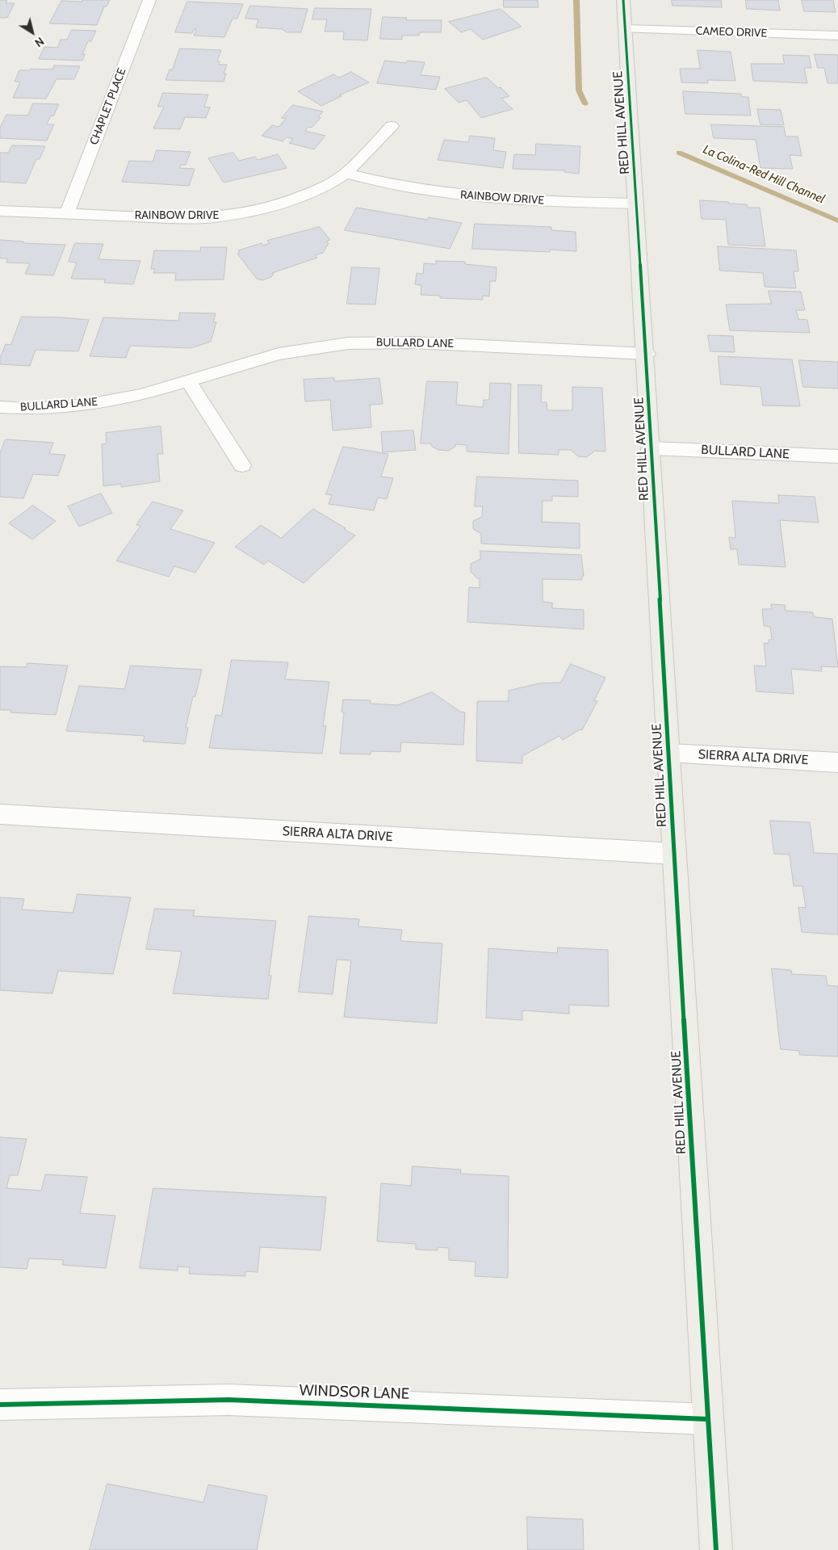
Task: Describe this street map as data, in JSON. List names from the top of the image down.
{
  "streets": {
    "main road": ["RED HILL AVENUE"],
    "street": [
      "CAMEO DRIVE",
      "CHAPLET PLACE",
      "RAINBOW DRIVE",
      "BULLARD LANE",
      "SIERRA ALTA DRIVE",
      "WINDSOR LANE"
    ]
  },
  "crossings": [
    ["CAMEO DRIVE", "RED HILL AVENUE"],
    ["CHAPLET PLACE", "RAINBOW DRIVE"],
    ["RED HILL AVENUE", "RAINBOW DRIVE"],
    ["RED HILL AVENUE", "BULLARD LANE"],
    ["RED HILL AVENUE", "SIERRA ALTA DRIVE"],
    ["RED HILL AVENUE", "WINDSOR LANE"]
  ],
  "water": ["La Colina-Red Hill Channel"],
  "north": "bottom right"
}
